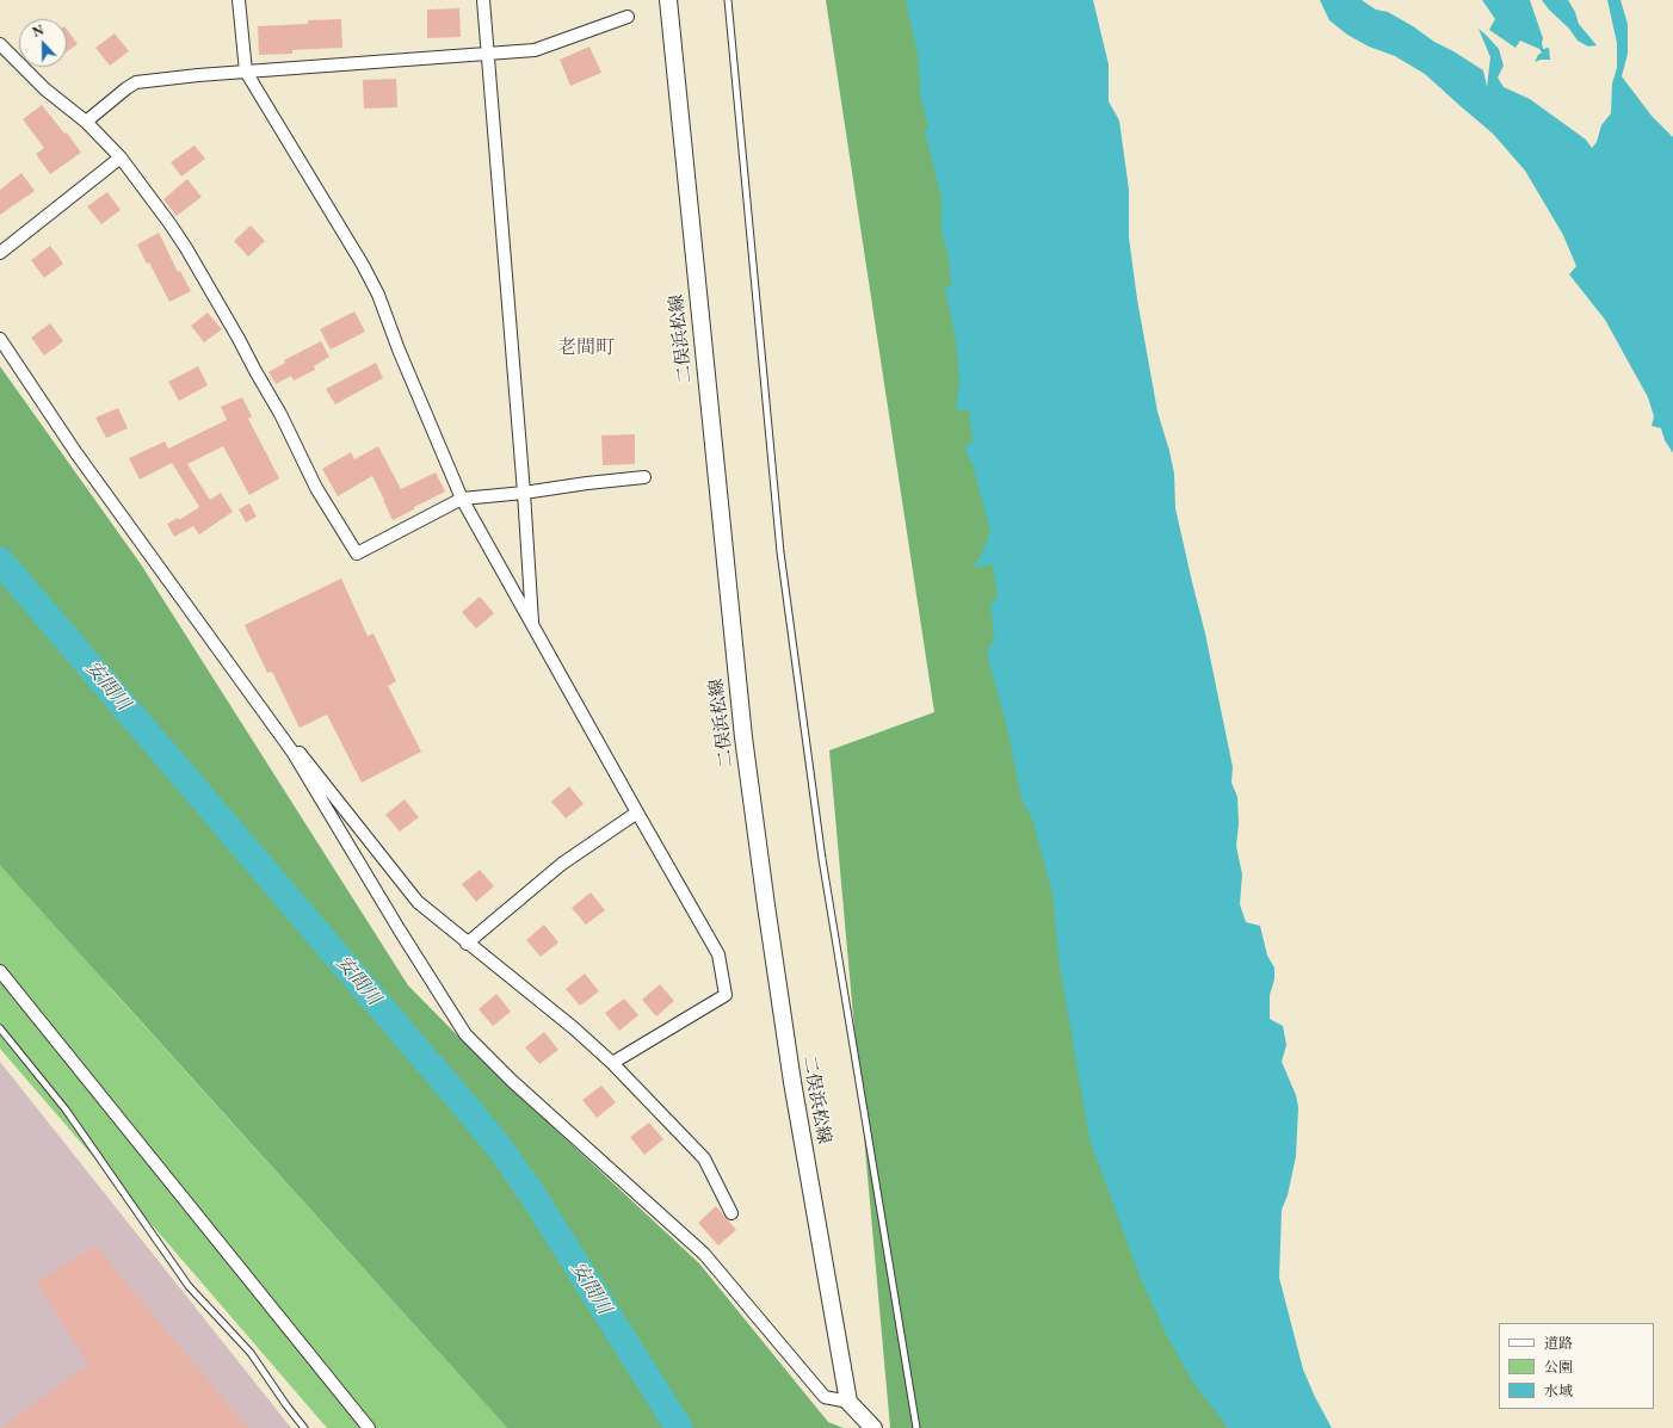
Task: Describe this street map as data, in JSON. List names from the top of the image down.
{
  "streets": {
    "main road": ["二俣浜松線"]
  },
  "districts": ["老間町"],
  "water": ["安間川"],
  "legend": ["道路", "公園", "水域"],
  "north": "top"
}
